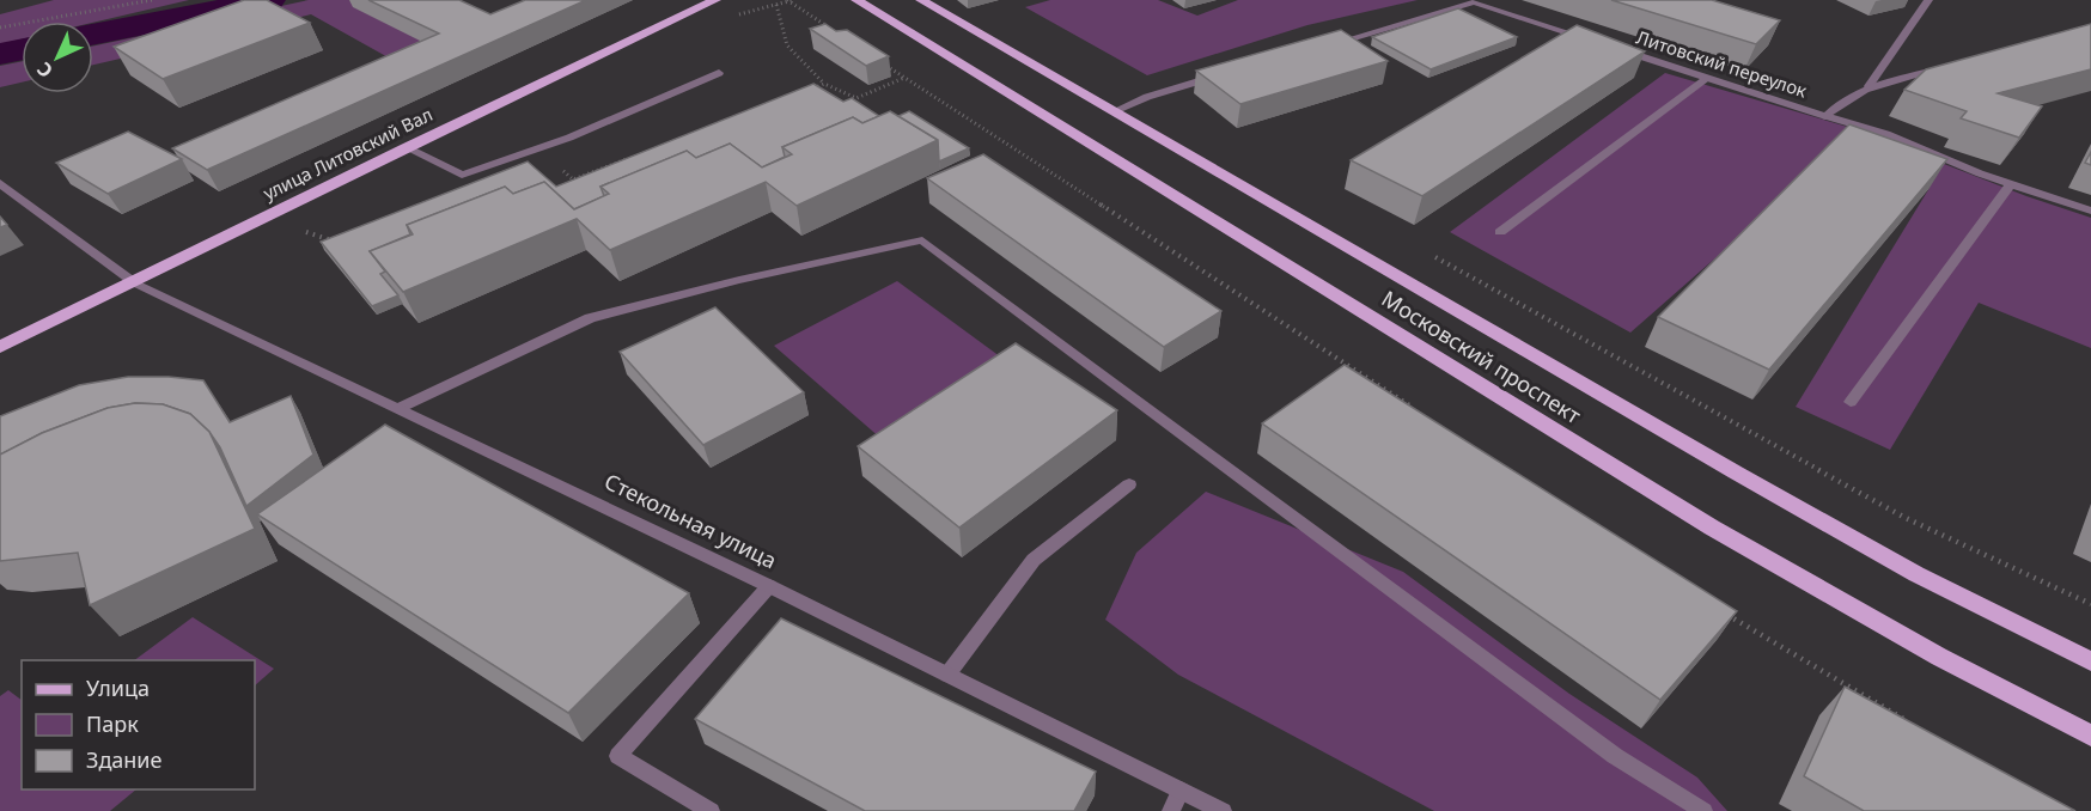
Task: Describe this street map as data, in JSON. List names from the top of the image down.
{
  "streets": {
    "main road": ["улица Литовский Вал", "Московский проспект"],
    "street": ["Литовский переулок", "Стекольная улица"]
  },
  "crossings": [
    ["улица Литовский Вал", "Стекольная улица"]
  ],
  "legend": ["Улица", "Парк", "Здание"],
  "north": "bottom left"
}
